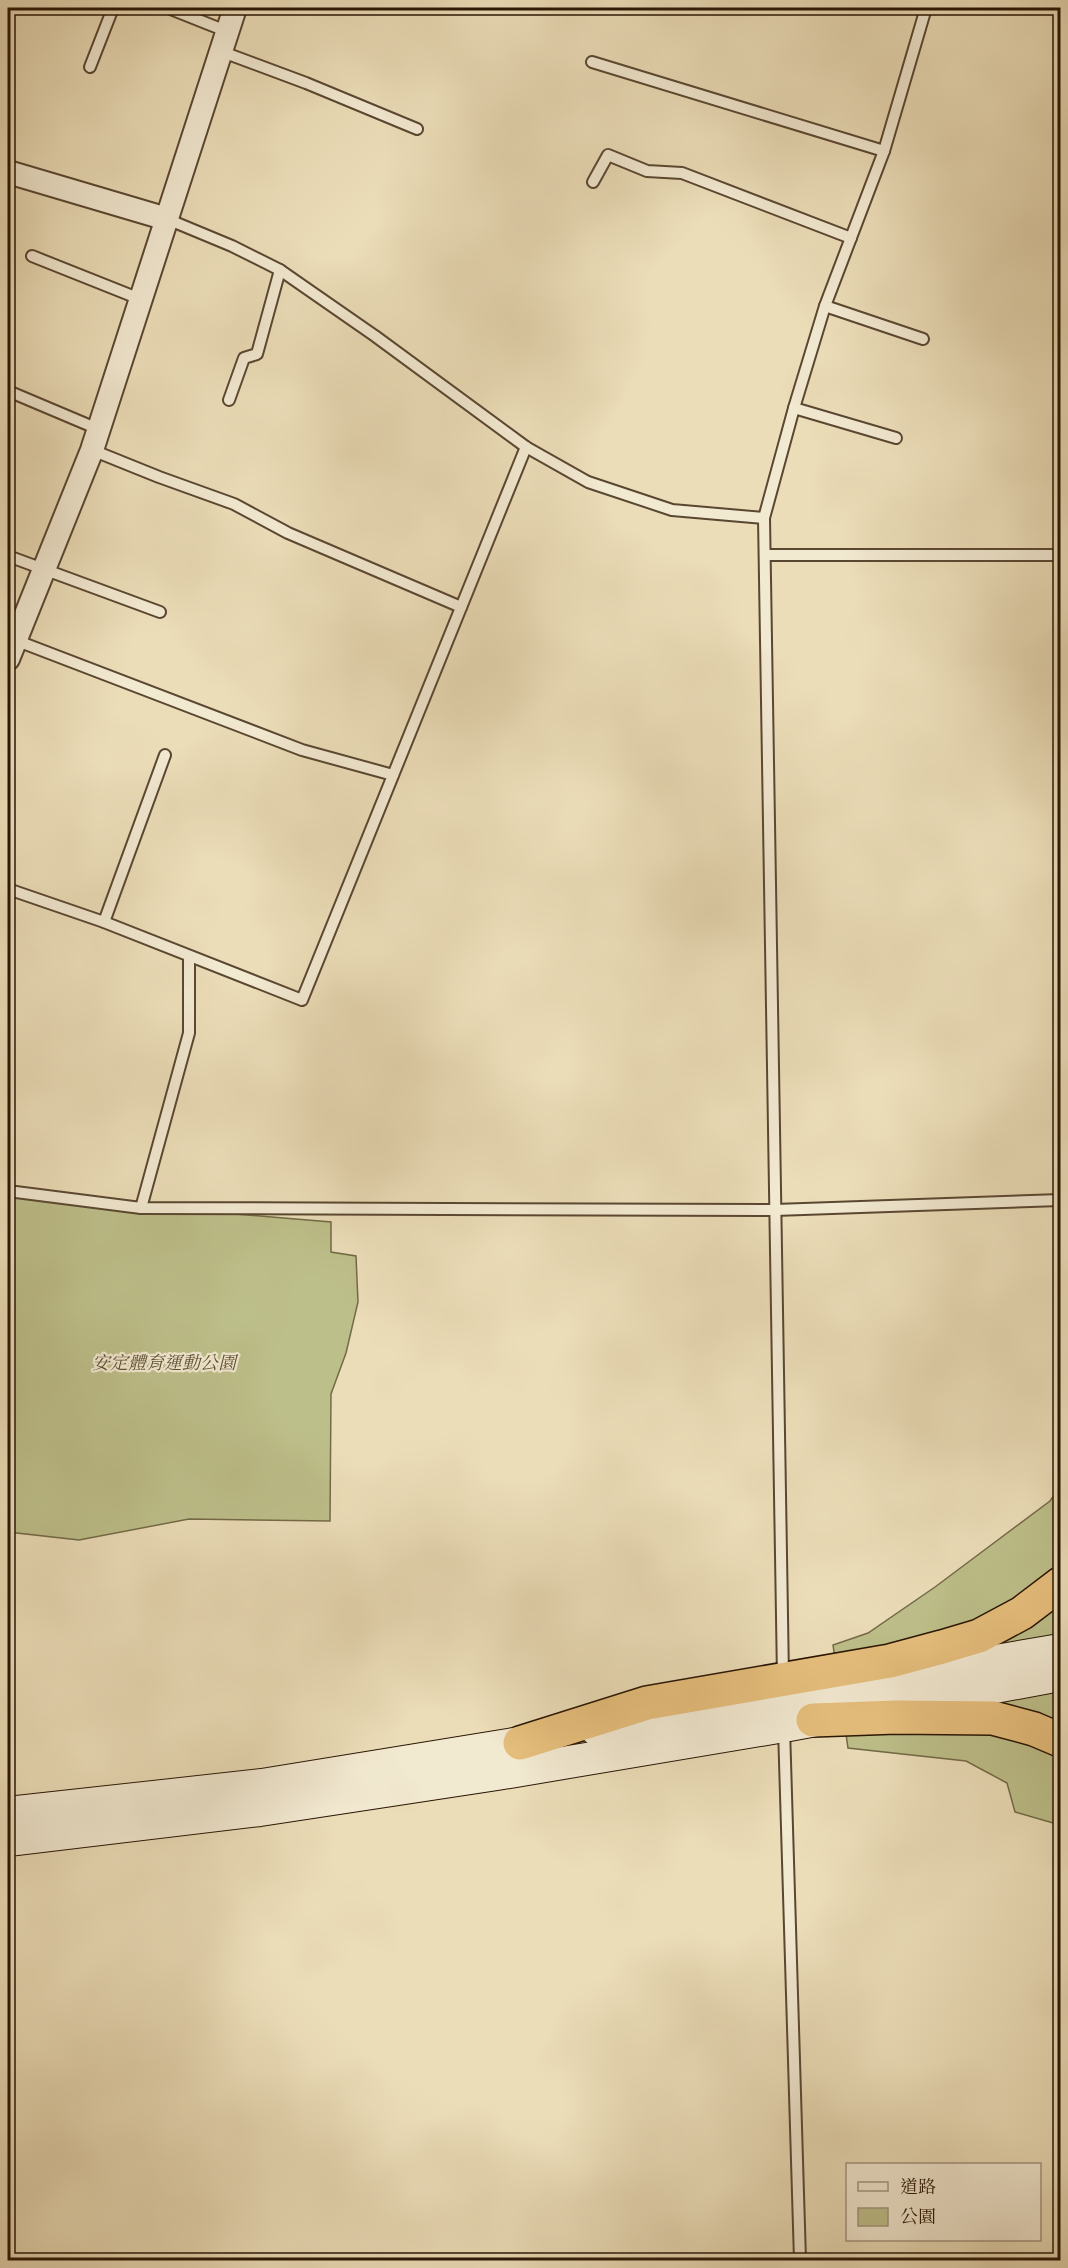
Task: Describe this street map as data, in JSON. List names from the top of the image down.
{
  "parks": ["安定體育運動公園"],
  "legend": ["道路", "公園"]
}
